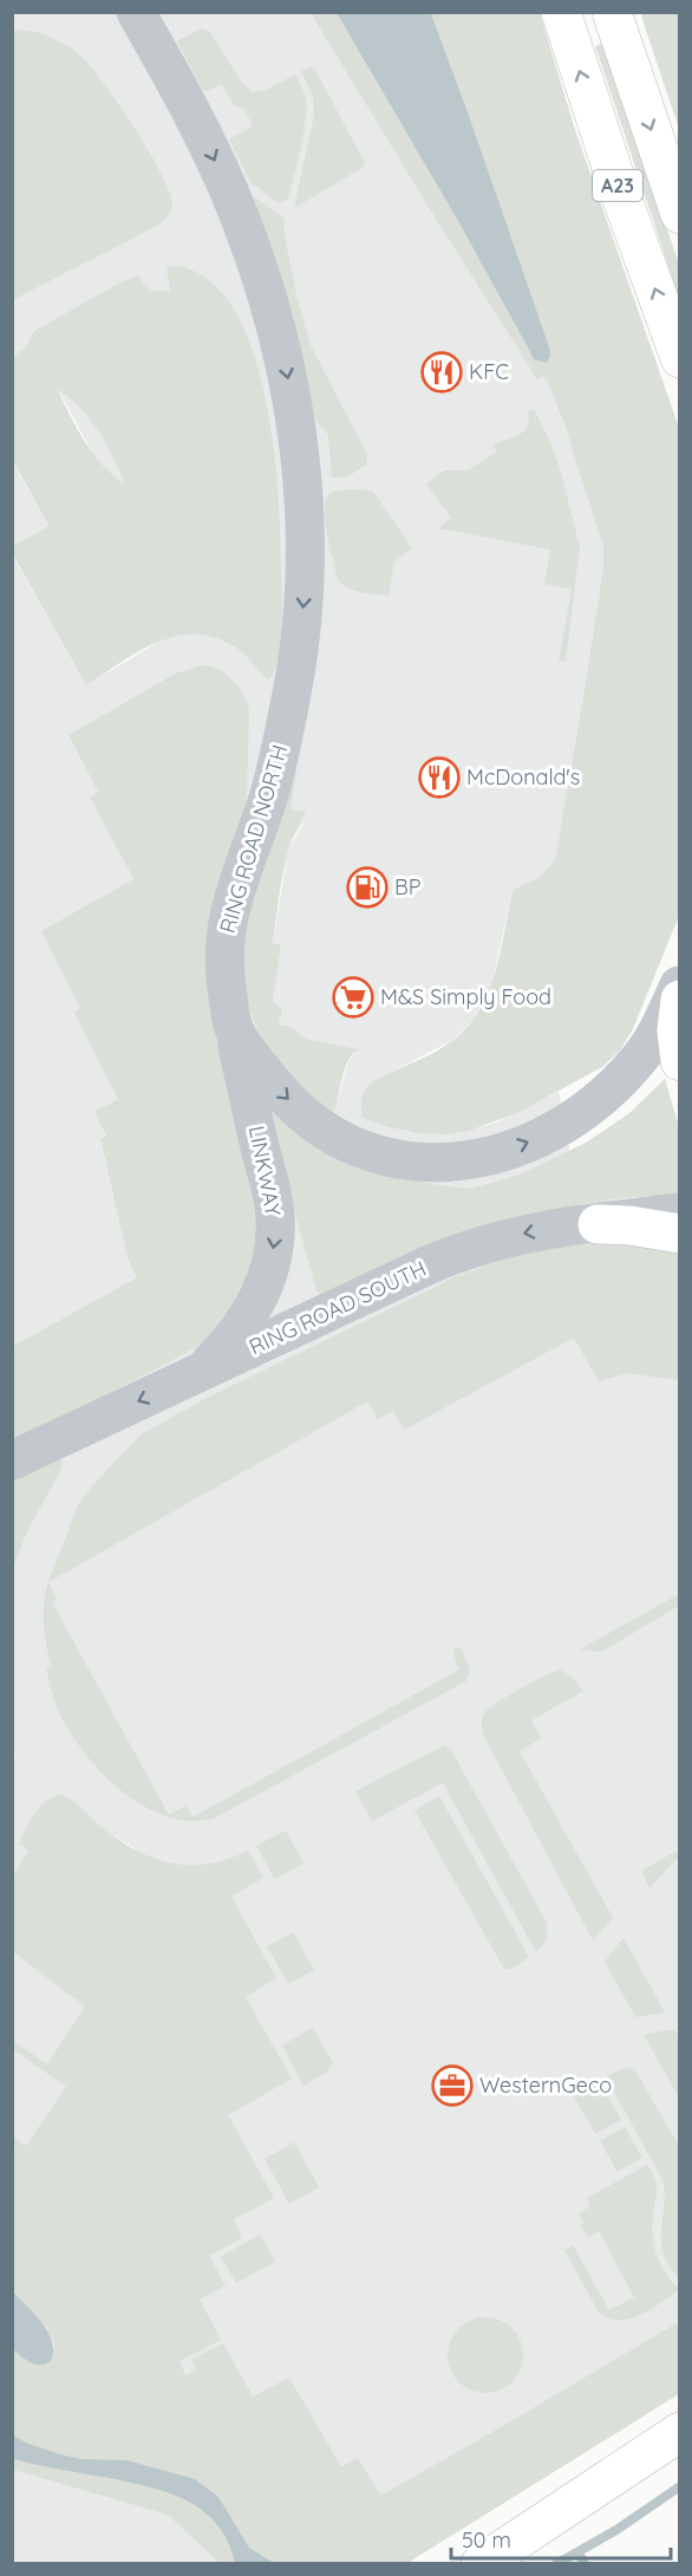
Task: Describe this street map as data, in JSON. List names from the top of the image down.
{
  "streets": {
    "main road": ["A23"],
    "street": ["RING ROAD NORTH", "LINKWAY", "RING ROAD SOUTH"]
  },
  "crossings": [
    ["RING ROAD NORTH", "LINKWAY"],
    ["LINKWAY", "RING ROAD SOUTH"]
  ],
  "one_way": ["LINKWAY", "RING ROAD SOUTH"],
  "places": {
    "restaurant": ["KFC", "McDonald's"],
    "fuel station": ["BP"],
    "supermarket": ["M&S Simply Food"],
    "office": ["WesternGeco"]
  },
  "scale_bar": "50 m"
}
